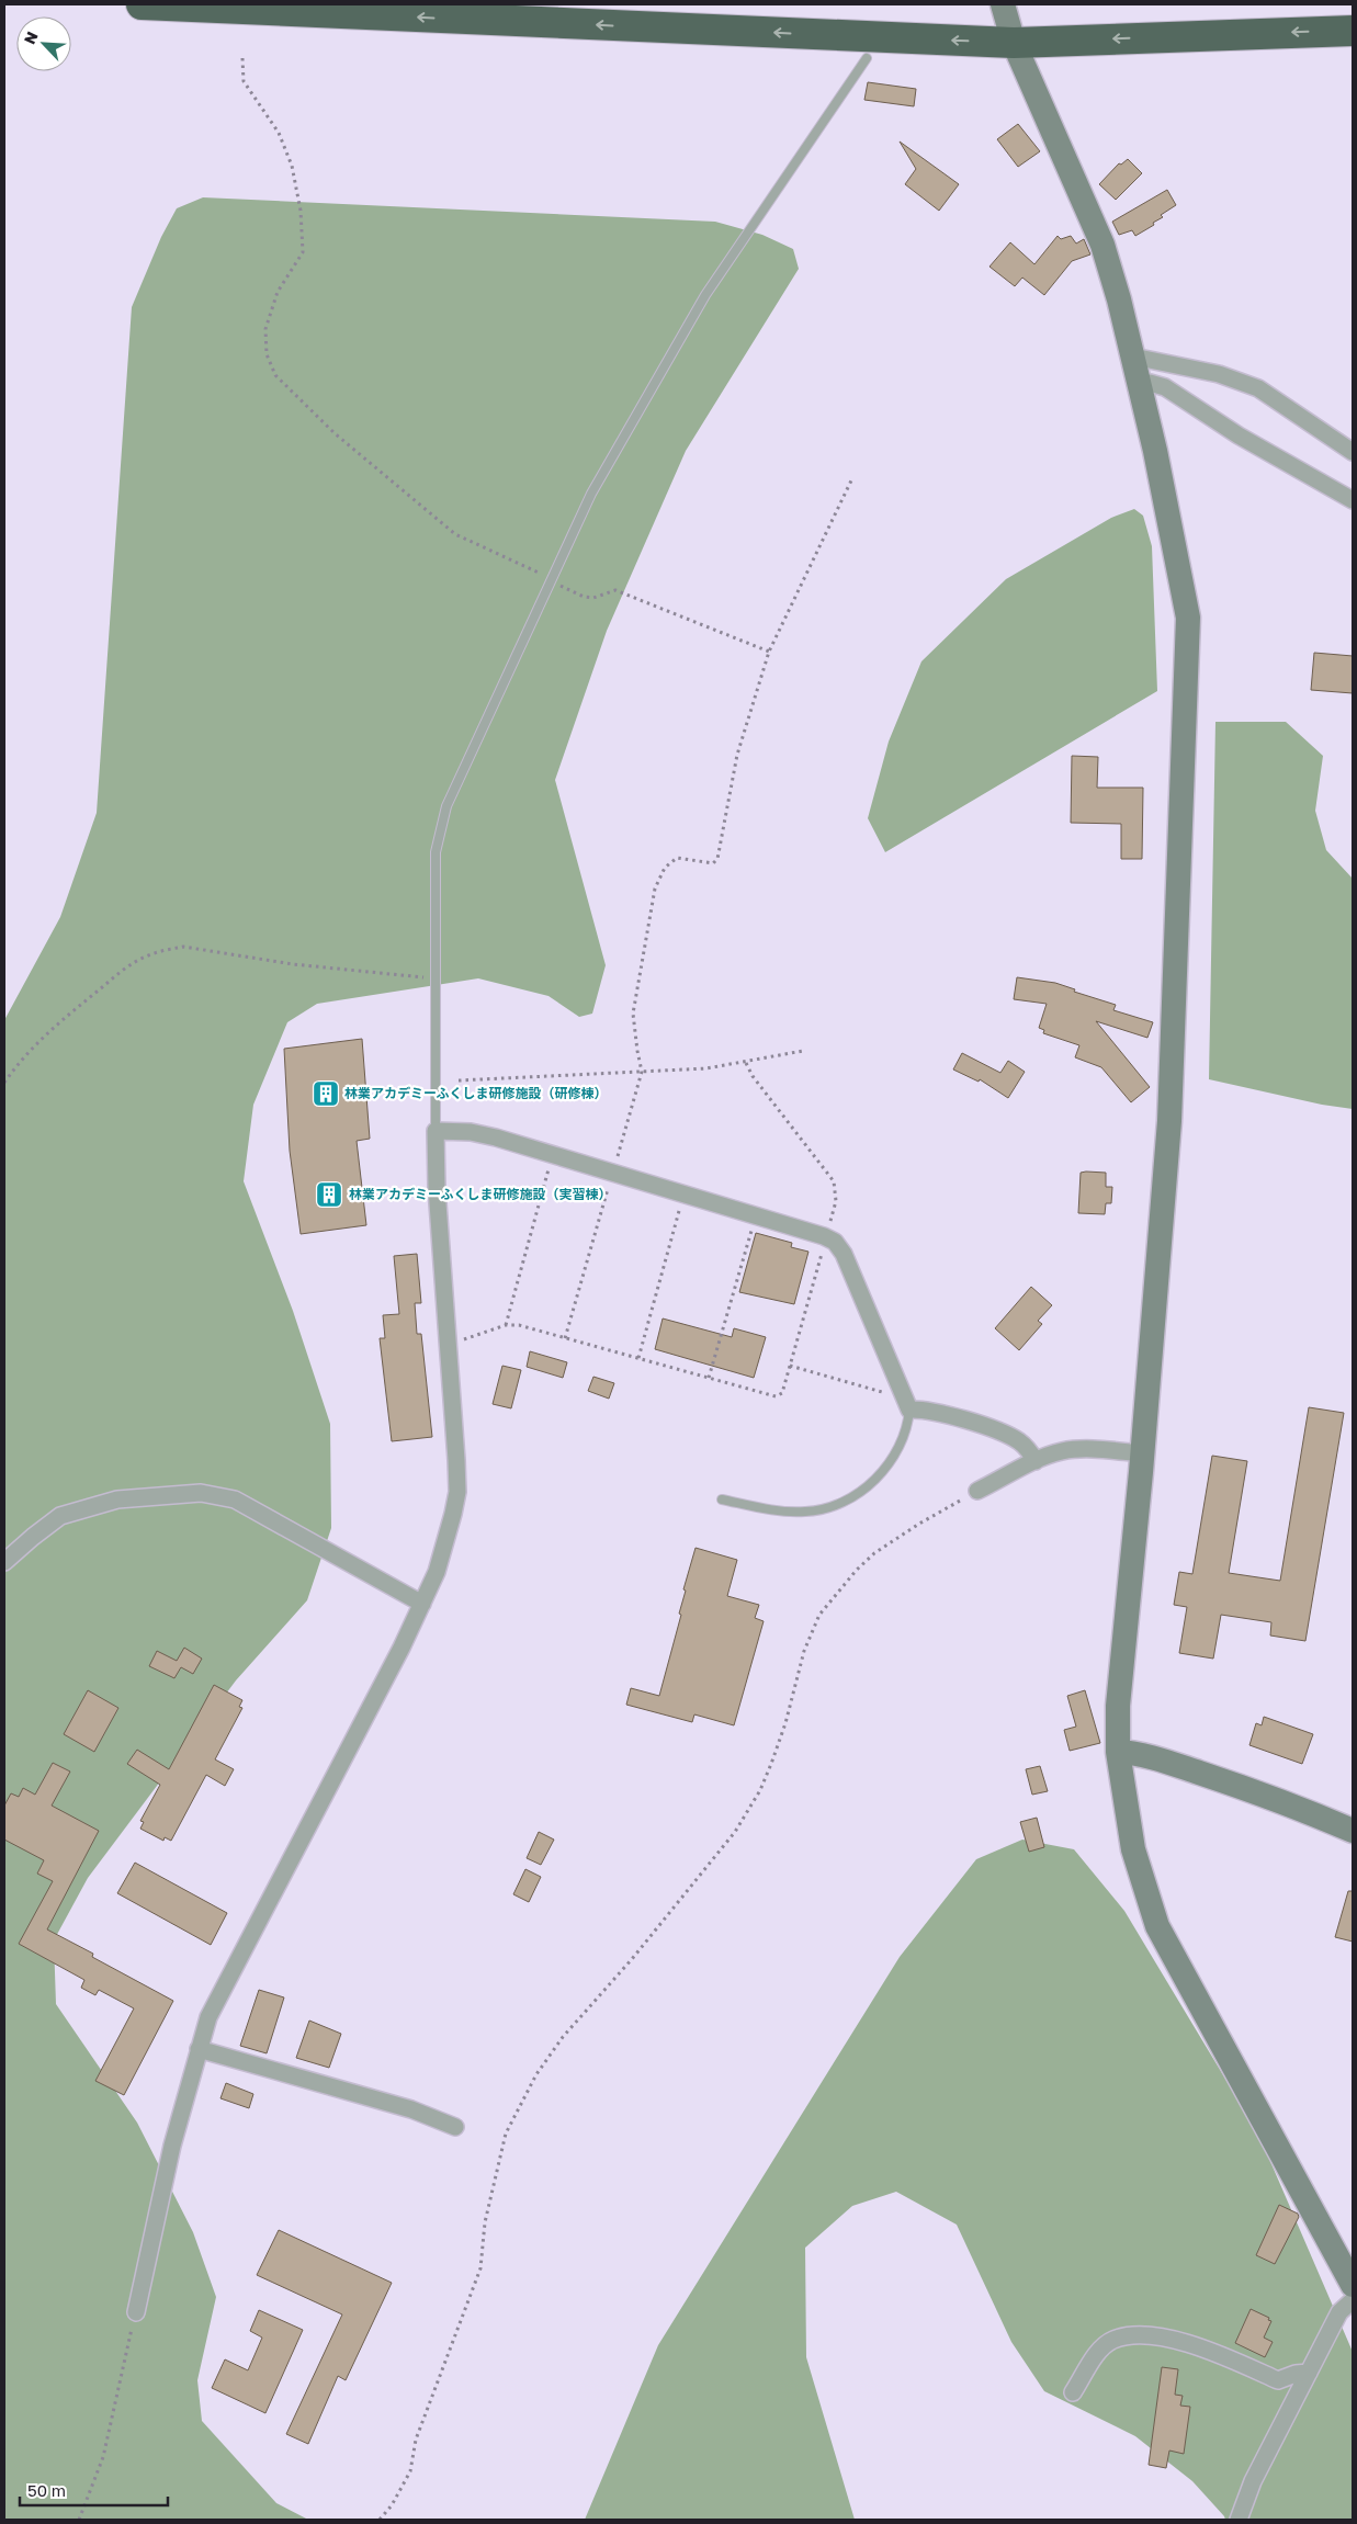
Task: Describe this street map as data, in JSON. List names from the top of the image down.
{
  "places": {
    "building": ["林業アカデミーふくしま研修施設（研修棟）", "林業アカデミーふくしま研修施設（実習棟）"]
  },
  "scale_bar": "50 m",
  "north": "top left"
}
